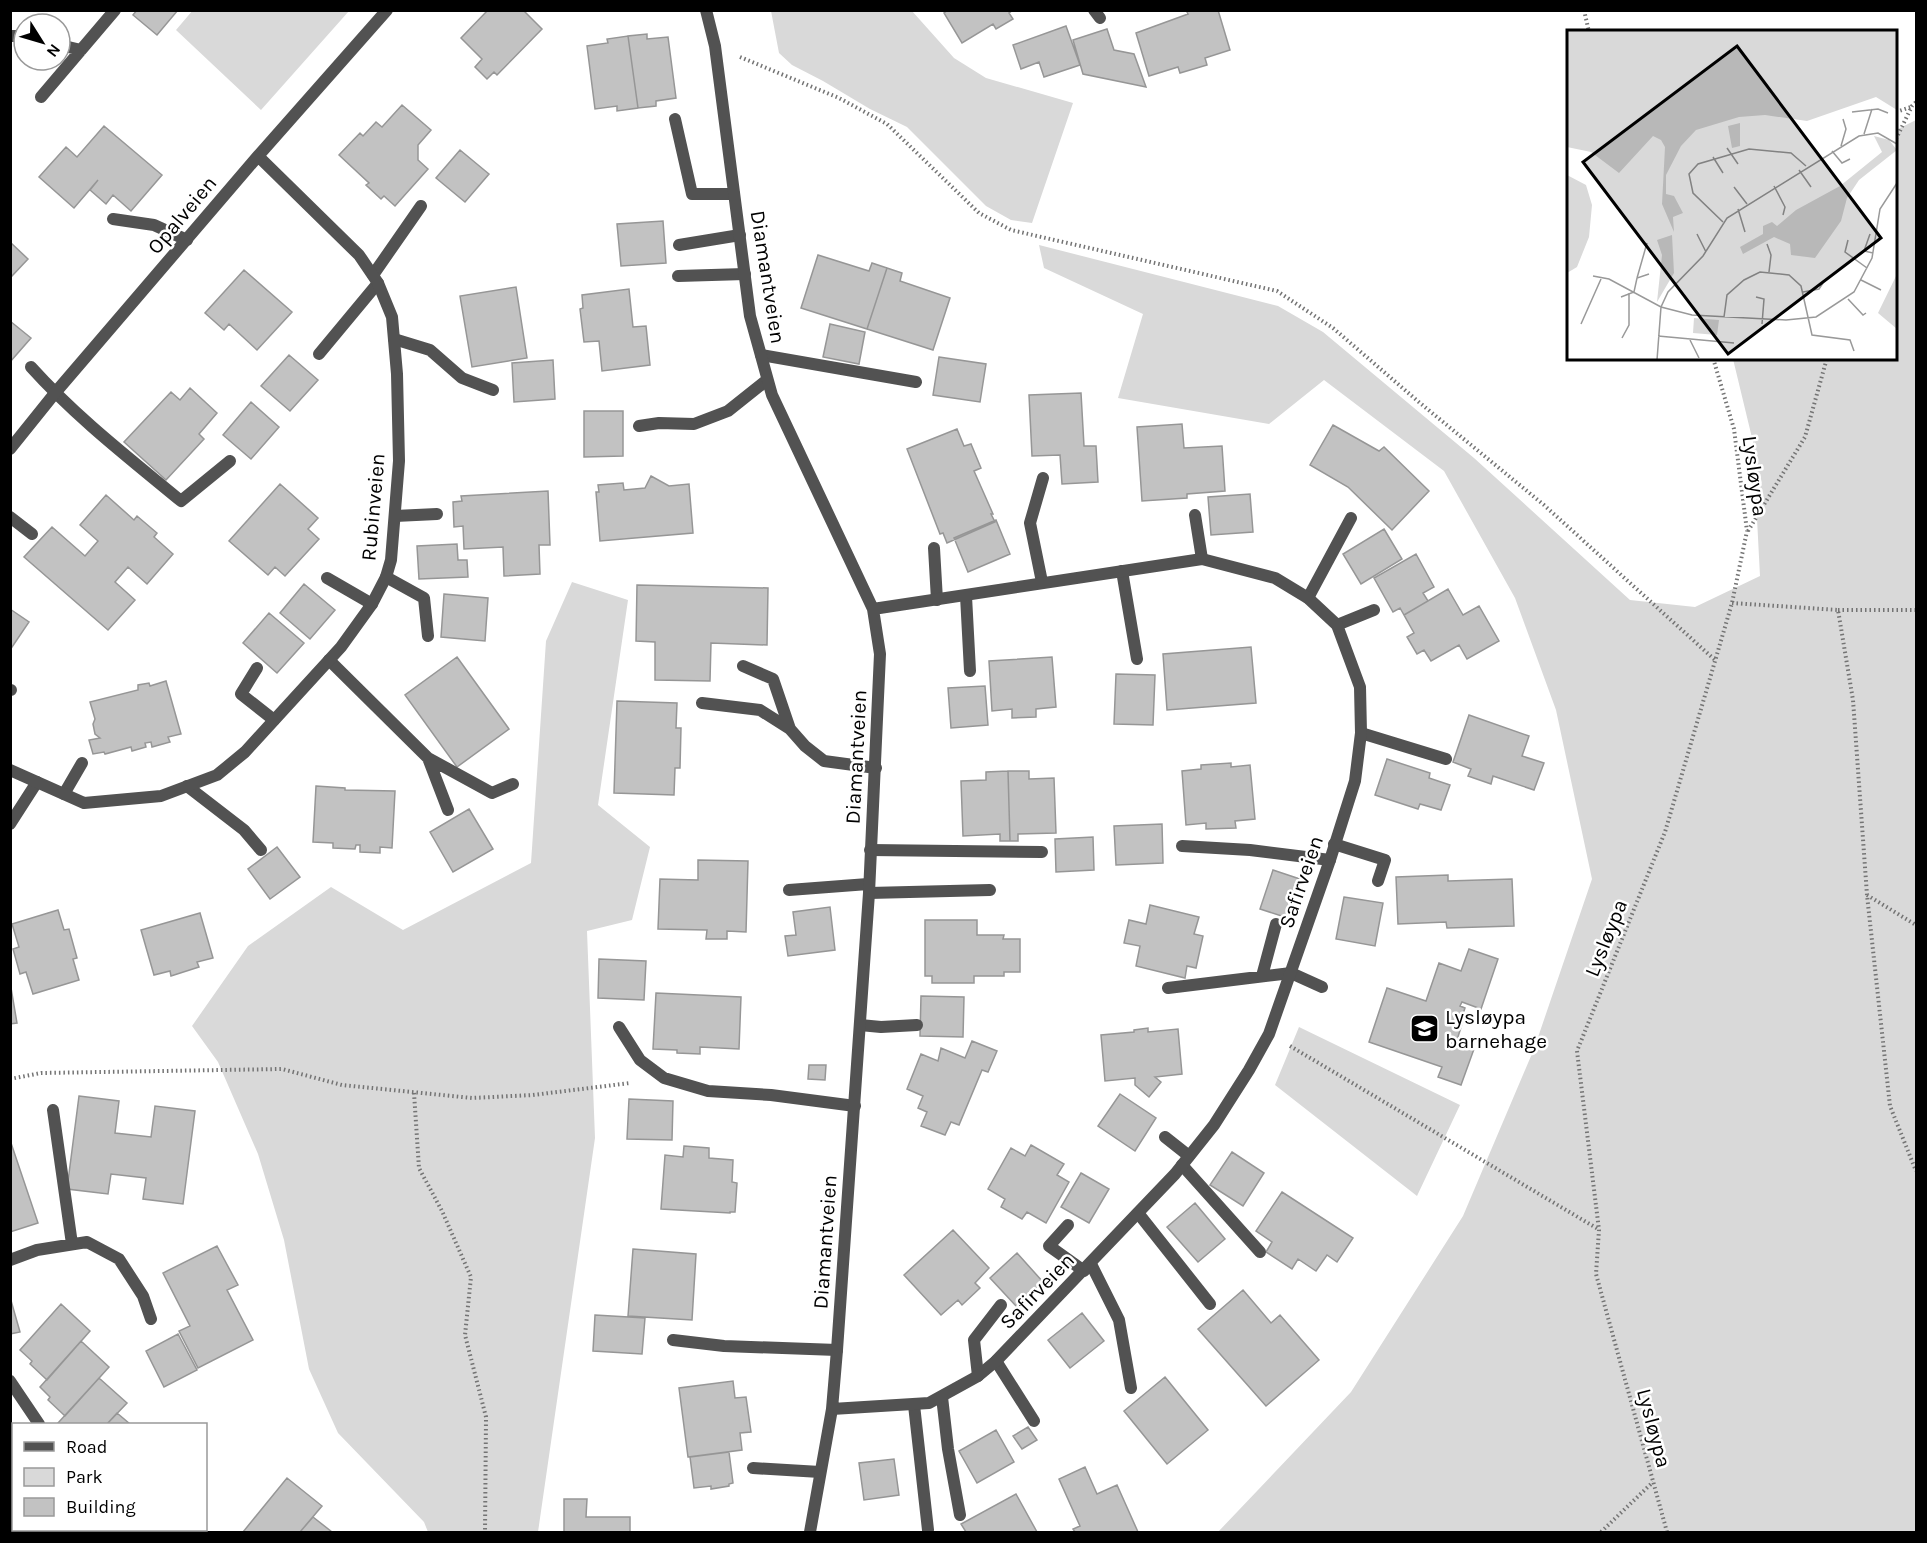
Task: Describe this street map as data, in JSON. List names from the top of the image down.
{
  "streets": {
    "street": [
      "Opalveien",
      "Diamantveien",
      "Rubinveien",
      "Safirveien"
    ],
    "path": ["Lysløypa"]
  },
  "crossings": [
    ["Opalveien", "Rubinveien"],
    ["Diamantveien", "Safirveien"]
  ],
  "places": {
    "school or university": ["Lysløypa barnehage"]
  },
  "legend": ["Road", "Park", "Building"],
  "north": "bottom right"
}
